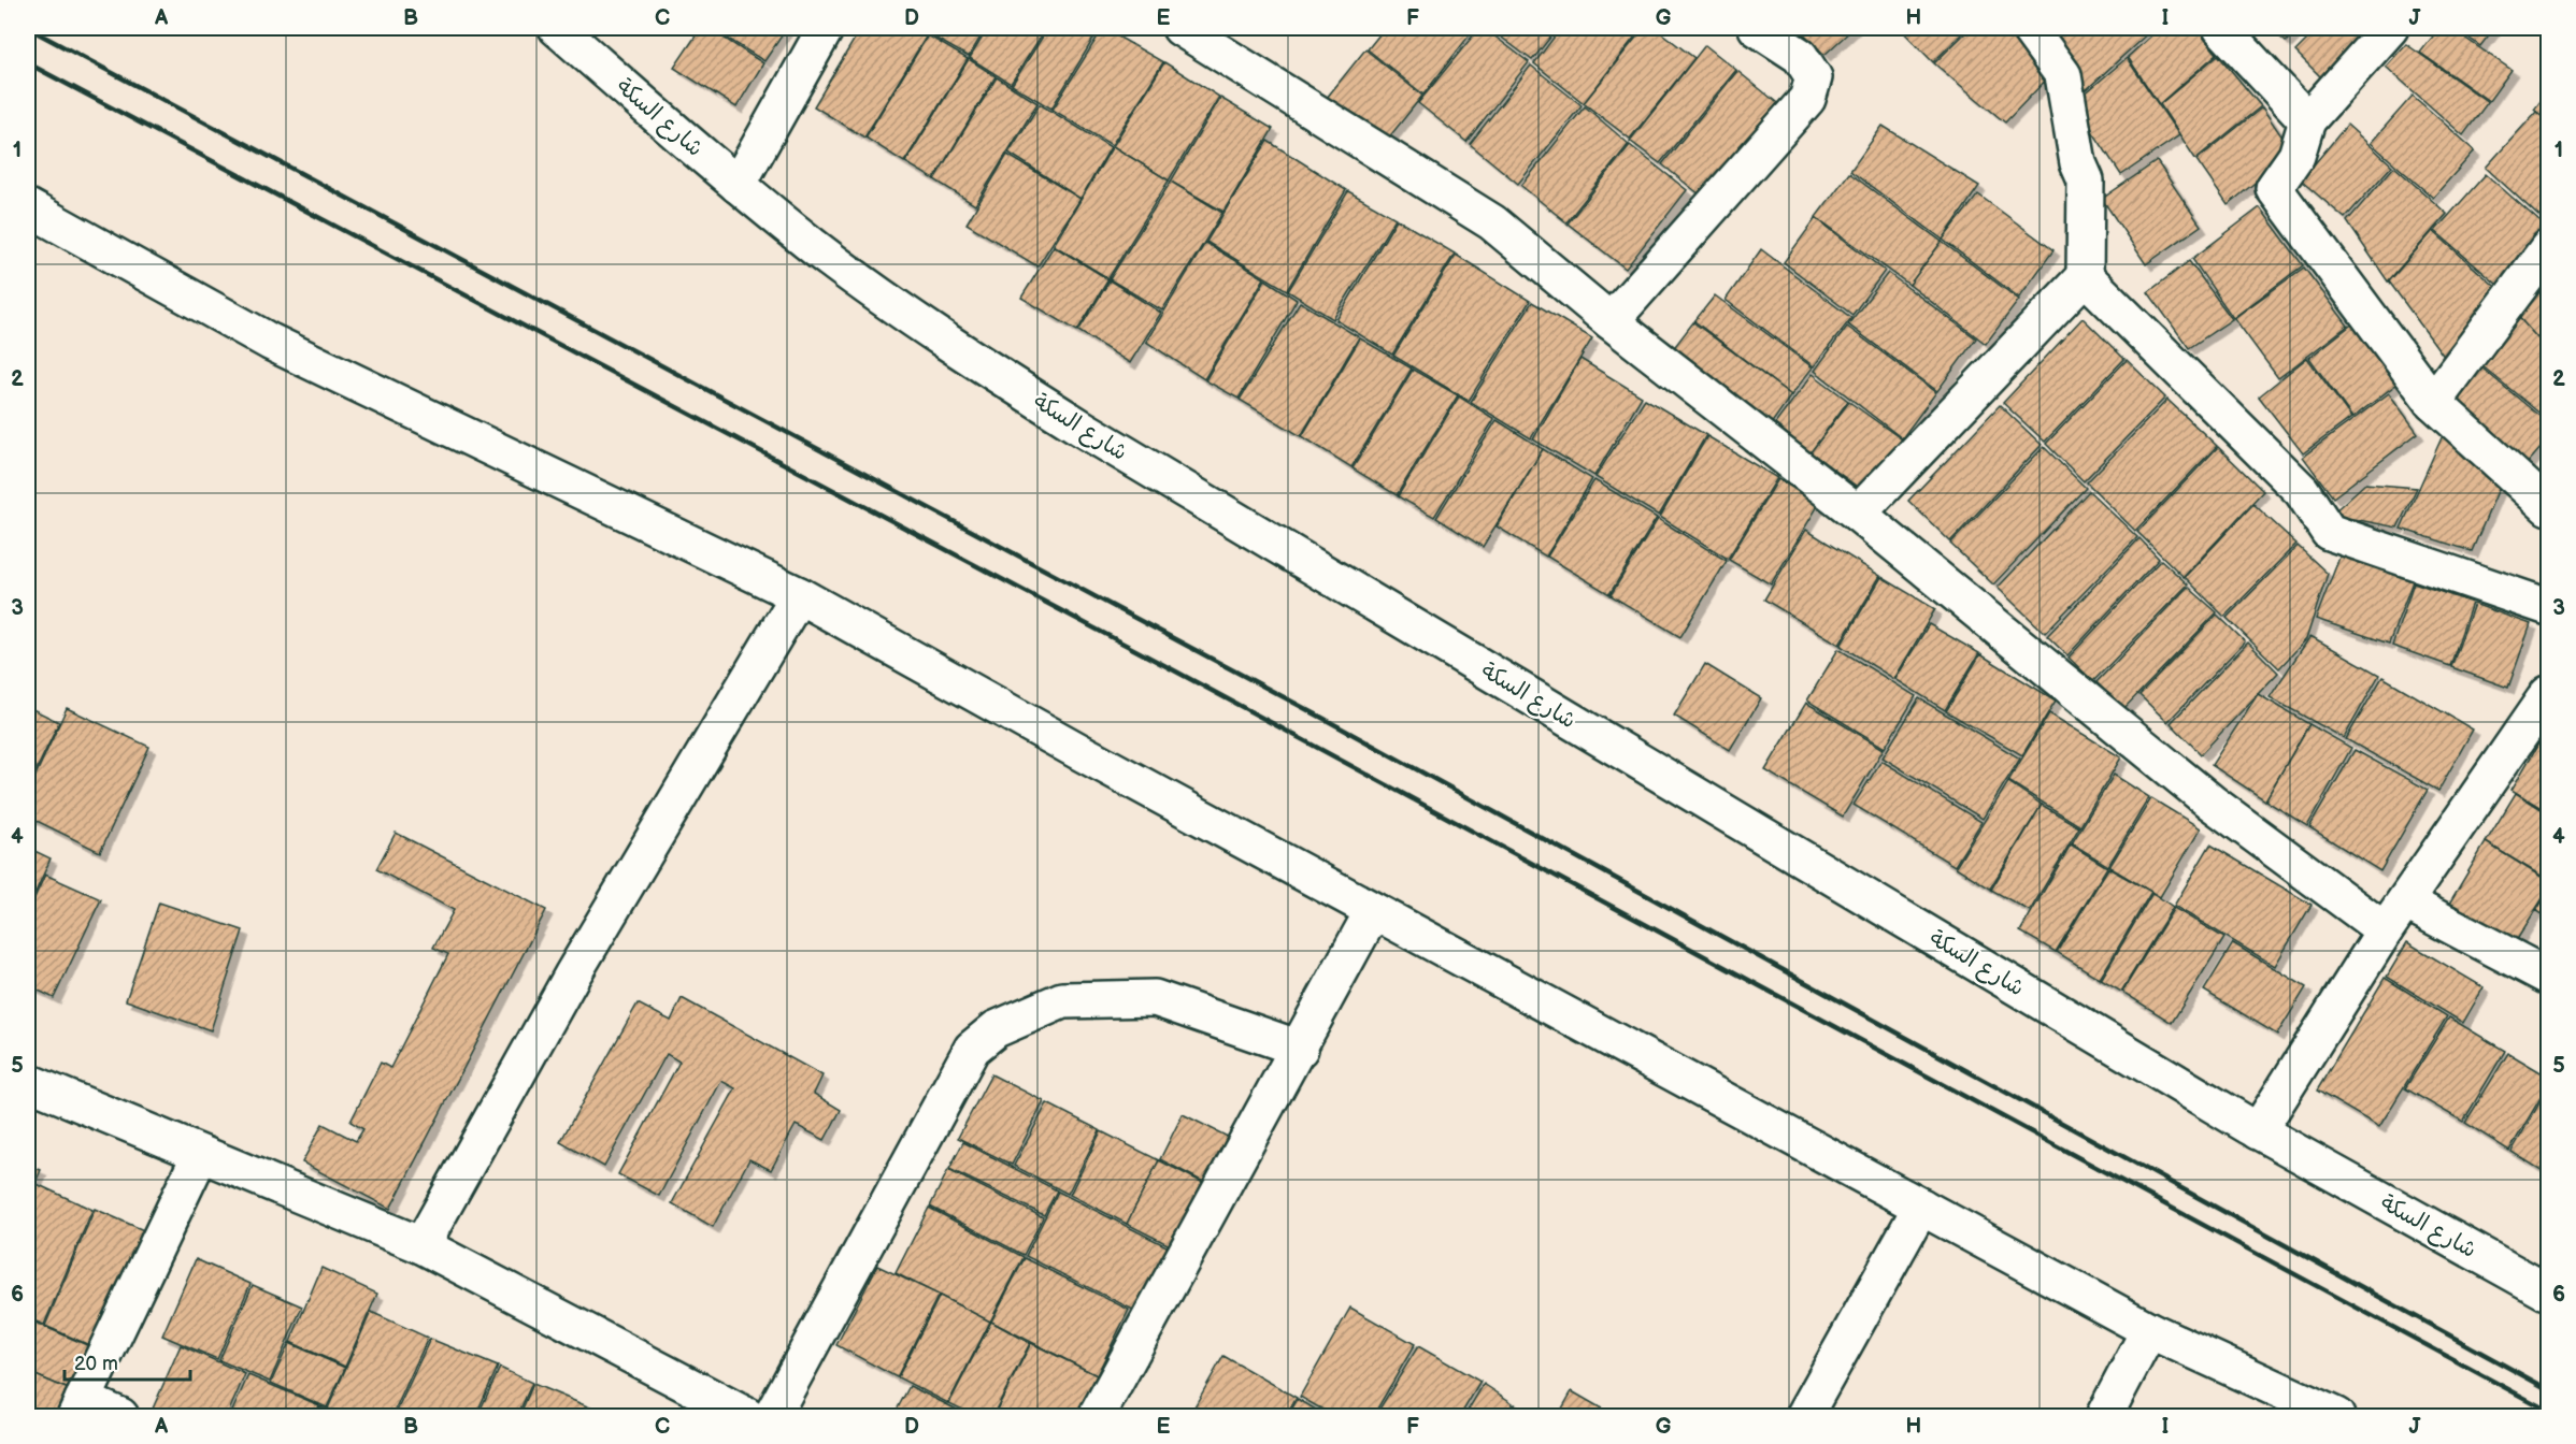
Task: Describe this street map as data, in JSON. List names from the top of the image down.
{
  "streets": {
    "street": ["شارع السكة"]
  },
  "scale_bar": "20 m",
  "grid": {
    "columns": [
      "A",
      "B",
      "C",
      "D",
      "E",
      "F",
      "G",
      "H",
      "I",
      "J"
    ],
    "rows": [
      "1",
      "2",
      "3",
      "4",
      "5",
      "6"
    ]
  }
}
